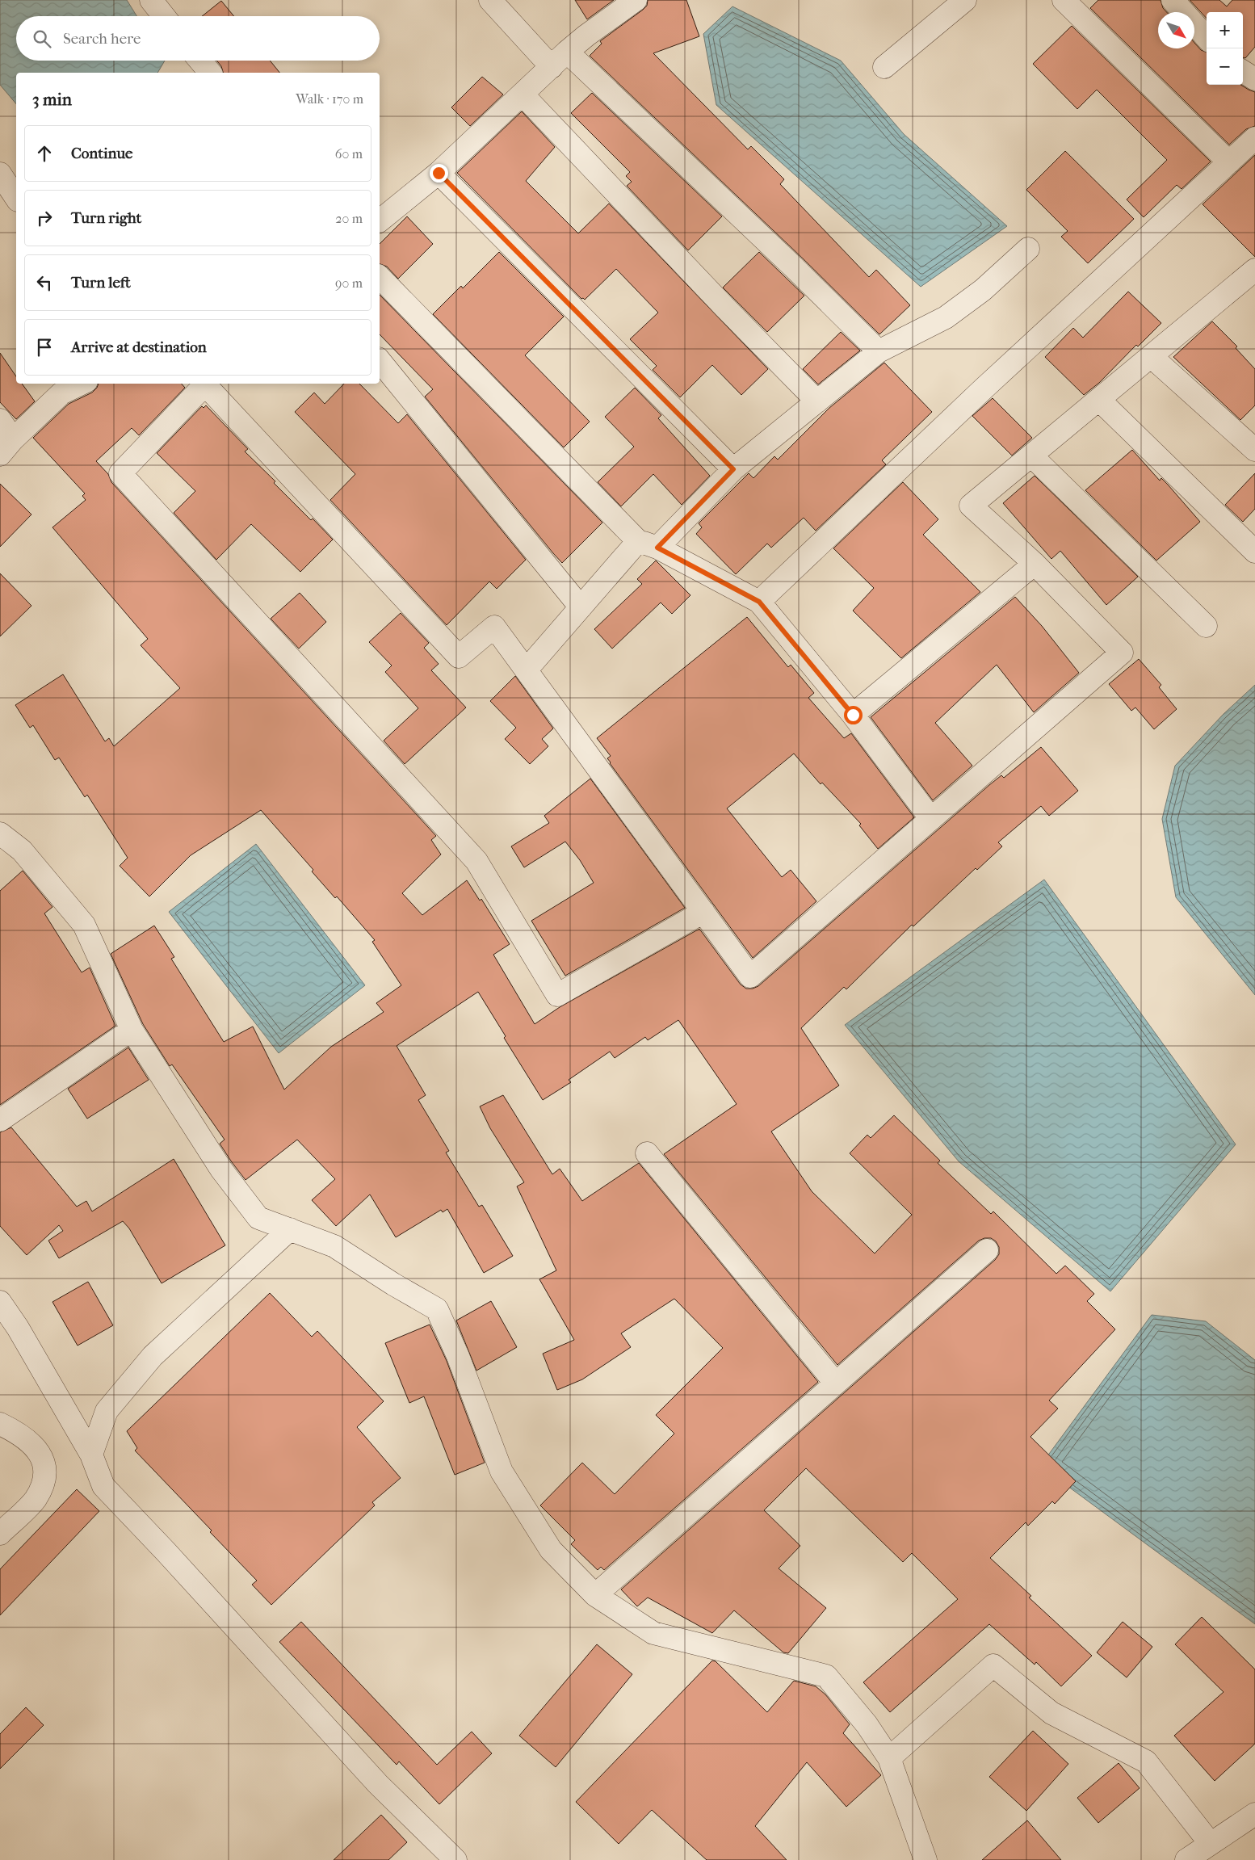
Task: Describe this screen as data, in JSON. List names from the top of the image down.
{
  "north": "bottom right",
  "page": {
    "map_buttons": ["+", "−"],
    "search": "Search here",
    "heading": ["3 min", "Walk · 170 m"],
    "list": [
      ["Continue", "60 m"],
      ["Turn right", "20 m"],
      ["Turn left", "90 m"],
      "Arrive at destination"
    ]
  }
}
